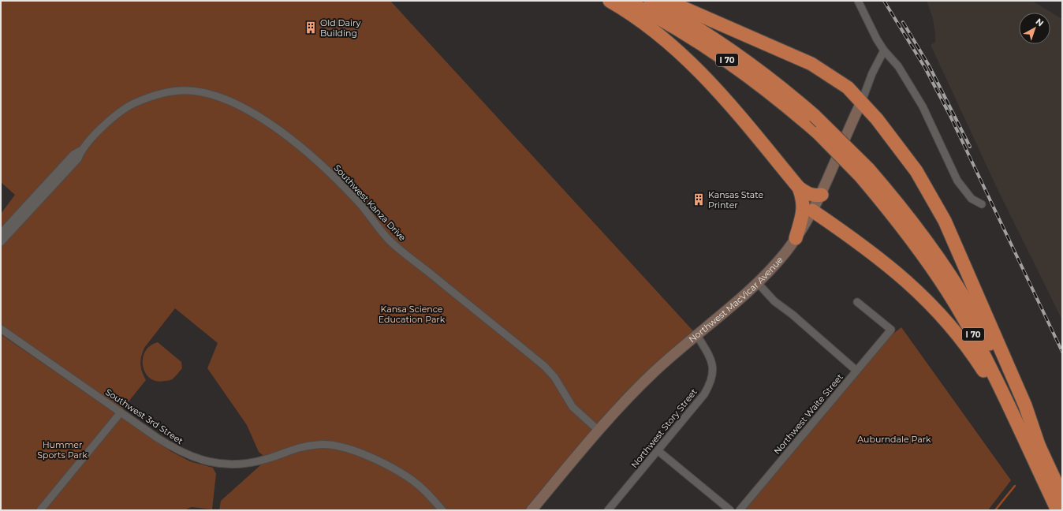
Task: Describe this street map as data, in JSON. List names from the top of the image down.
{
  "streets": {
    "highway": ["I 70"],
    "main road": ["Northwest MacVicar Avenue"],
    "street": [
      "Southwest Kanza Drive",
      "Northwest Waite Street",
      "Southwest 3rd Street",
      "Northwest Story Street"
    ]
  },
  "crossings": [
    ["Southwest Kanza Drive", "Northwest MacVicar Avenue"],
    ["Northwest MacVicar Avenue", "Northwest Story Street"]
  ],
  "parks": ["Kansa Science Education Park", "Auburndale Park", "Hummer Sports Park"],
  "places": {
    "building": ["Old Dairy Building", "Kansas State Printer"]
  },
  "north": "top right"
}
